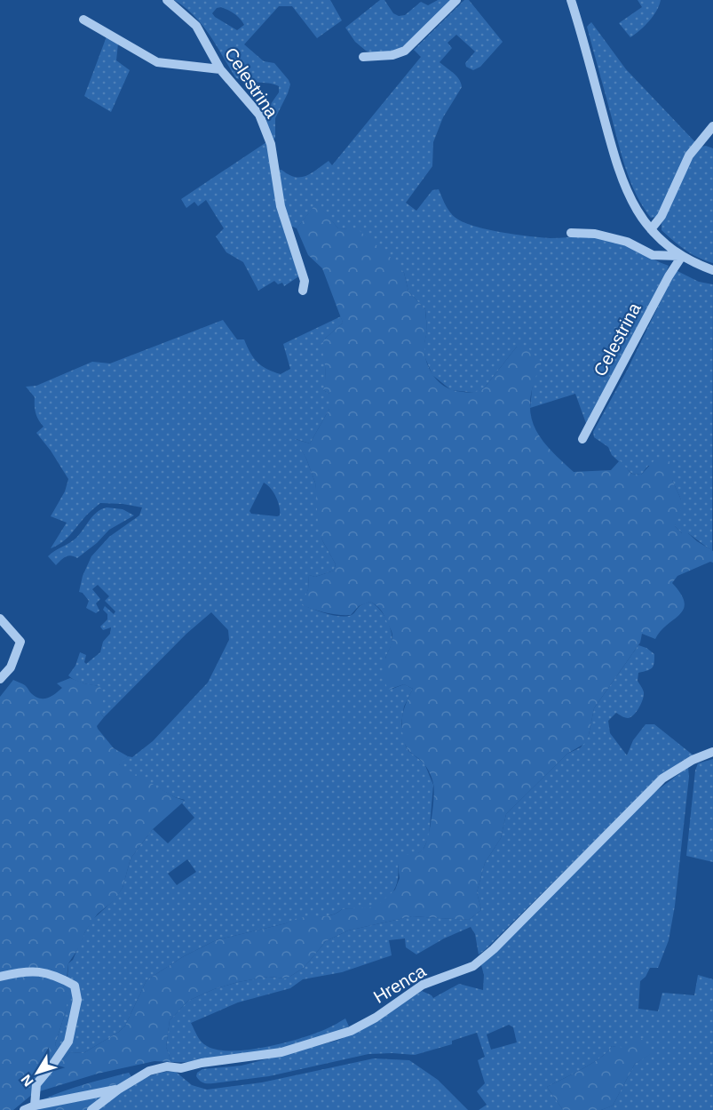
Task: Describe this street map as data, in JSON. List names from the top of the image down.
{
  "streets": {
    "street": ["Celestrina", "Hrenca"]
  },
  "north": "bottom left"
}
